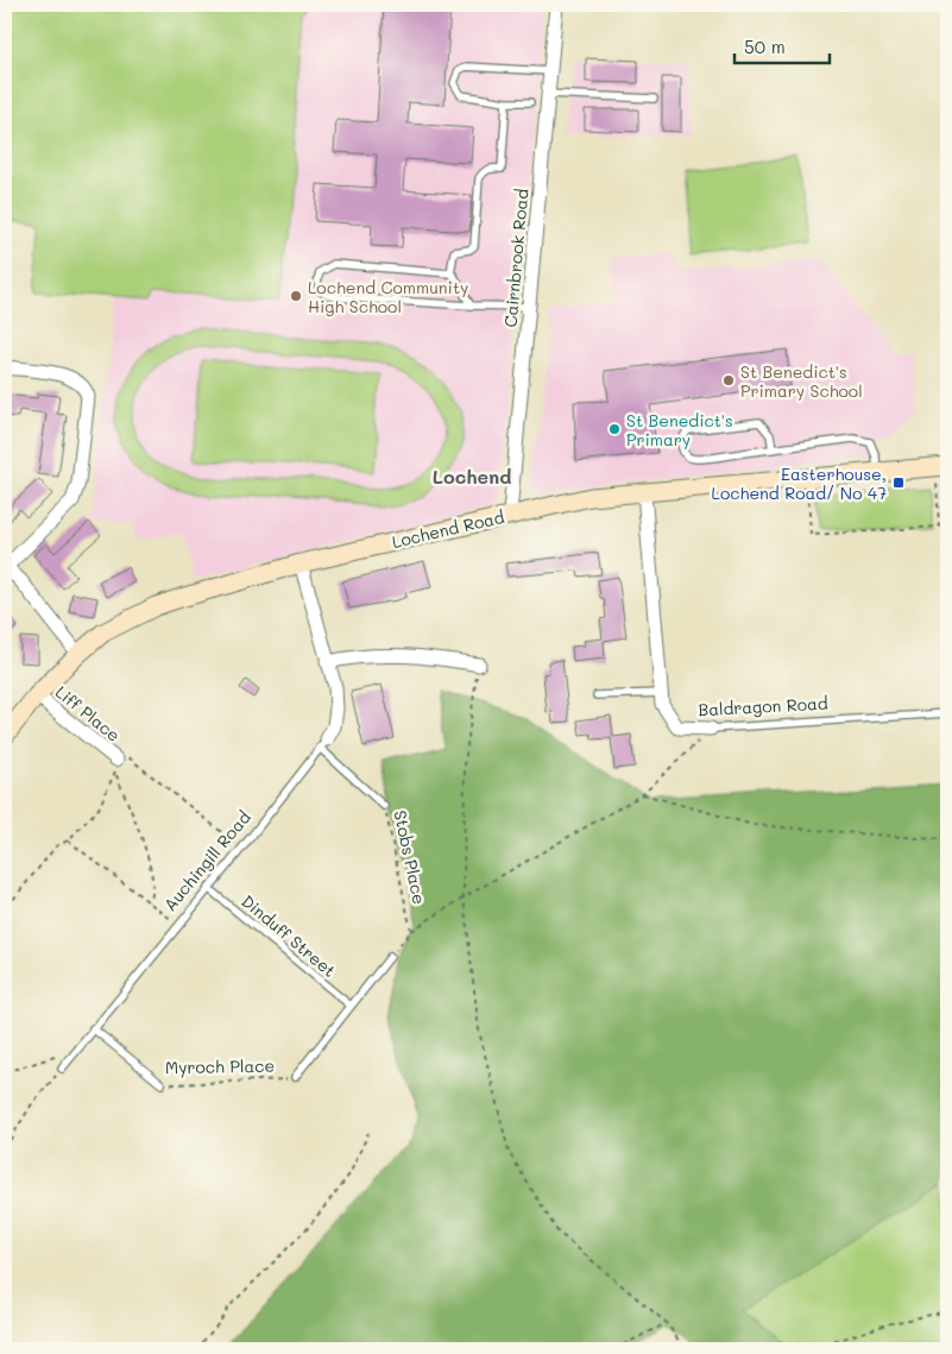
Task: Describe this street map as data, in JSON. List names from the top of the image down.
{
  "streets": {
    "street": [
      "Cairnbrook Road",
      "Lochend Road",
      "Baldragon Road",
      "Liff Place",
      "Auchingill Road"
    ],
    "lane": ["Stobs Place", "Dinduff Street", "Myroch Place"]
  },
  "crossings": [
    ["Cairnbrook Road", "Lochend Road"],
    ["Lochend Road", "Baldragon Road"],
    ["Lochend Road", "Liff Place"],
    ["Lochend Road", "Auchingill Road"],
    ["Stobs Place", "Auchingill Road"],
    ["Auchingill Road", "Dinduff Street"],
    ["Auchingill Road", "Myroch Place"]
  ],
  "districts": ["Lochend"],
  "places": {
    "other": ["Lochend Community High School", "St Benedict's Primary School", "St Benedict's Primary"],
    "transit": ["Easterhouse, Lochend Road/ No 47"]
  },
  "scale_bar": "50 m"
}
